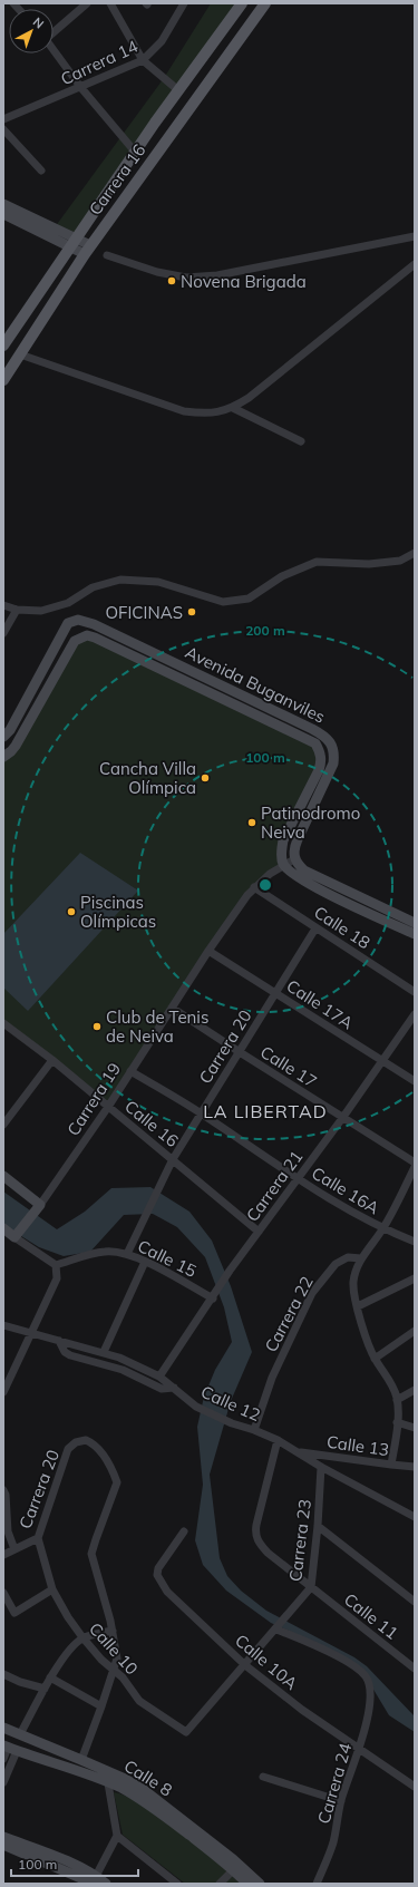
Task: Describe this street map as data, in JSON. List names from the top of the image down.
{
  "streets": {
    "main road": [
      "Carrera 16",
      "Avenida Buganviles",
      "Carrera 19",
      "Calle 8"
    ],
    "street": [
      "Carrera 14",
      "Calle 18",
      "Calle 17A",
      "Carrera 20",
      "Calle 17",
      "Calle 16",
      "Carrera 21",
      "Calle 16A",
      "Calle 15",
      "Carrera 22",
      "Calle 12",
      "Calle 13",
      "Carrera 23",
      "Calle 11",
      "Calle 10",
      "Calle 10A",
      "Carrera 24"
    ]
  },
  "crossings": [
    ["Avenida Buganviles", "Carrera 19"],
    ["Calle 18", "Carrera 20"],
    ["Calle 18", "Carrera 19"],
    ["Calle 17A", "Carrera 20"],
    ["Calle 17A", "Carrera 19"],
    ["Calle 17A", "Carrera 21"],
    ["Carrera 20", "Calle 17"],
    ["Carrera 20", "Calle 16"],
    ["Carrera 20", "Calle 16A"],
    ["Carrera 20", "Calle 15"],
    ["Carrera 20", "Calle 10"],
    ["Calle 17", "Carrera 19"],
    ["Calle 17", "Carrera 21"],
    ["Carrera 19", "Calle 16"],
    ["Carrera 19", "Calle 16A"],
    ["Calle 16", "Carrera 21"],
    ["Carrera 21", "Calle 16A"],
    ["Carrera 21", "Calle 15"],
    ["Carrera 21", "Calle 12"],
    ["Carrera 22", "Calle 12"],
    ["Calle 12", "Calle 13"],
    ["Calle 12", "Carrera 23"],
    ["Carrera 23", "Calle 11"],
    ["Carrera 23", "Calle 10"],
    ["Carrera 23", "Calle 10A"],
    ["Carrera 23", "Carrera 24"],
    ["Calle 10A", "Carrera 24"]
  ],
  "districts": ["LA LIBERTAD"],
  "places": [
    "Novena Brigada",
    "OFICINAS",
    "Cancha Villa Olímpica",
    "Patinodromo Neiva",
    "Piscinas Olímpicas",
    "Club de Tenis de Neiva"
  ],
  "scale_bar": "100 m",
  "north": "top right",
  "rings": ["200 m", "100 m"]
}
